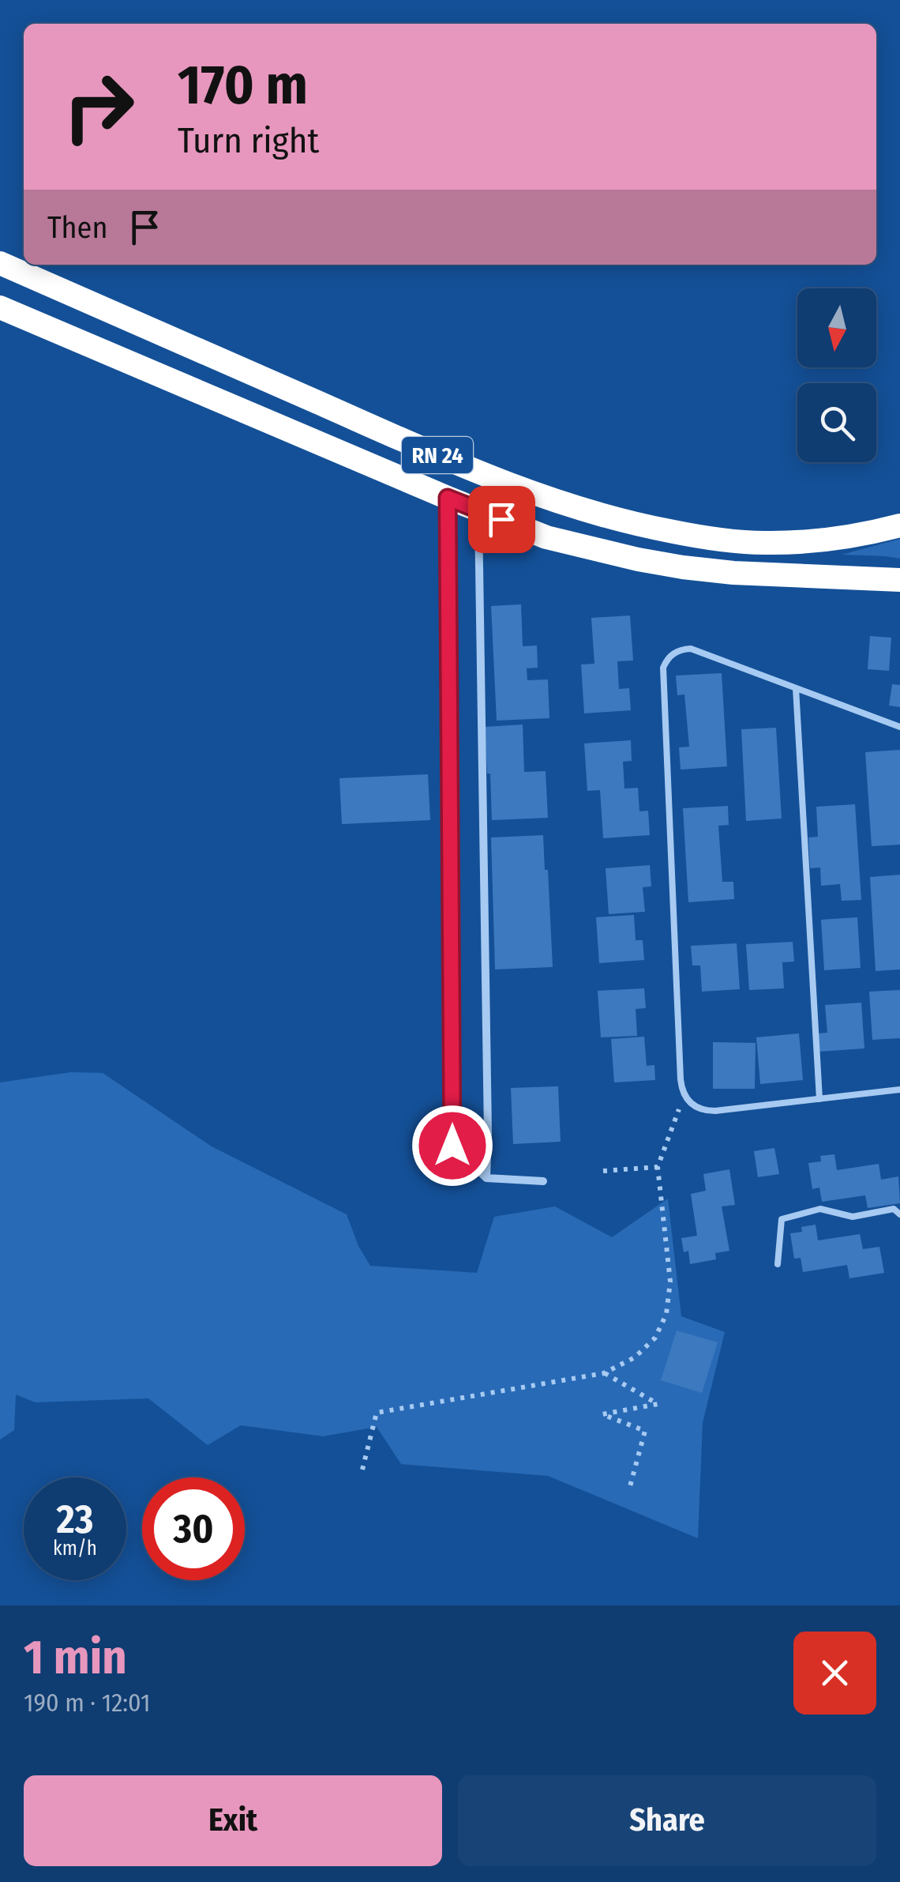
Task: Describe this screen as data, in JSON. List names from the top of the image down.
{
  "streets": {
    "highway": ["RN 24"]
  },
  "north": "bottom",
  "page": {
    "turn": ["170 m", "Turn right"],
    "then": "Then",
    "speed": "23 km/h",
    "limit": "30",
    "heading": ["1 min", "190 m · 12:01"],
    "buttons": ["Exit", "Share"]
  }
}
